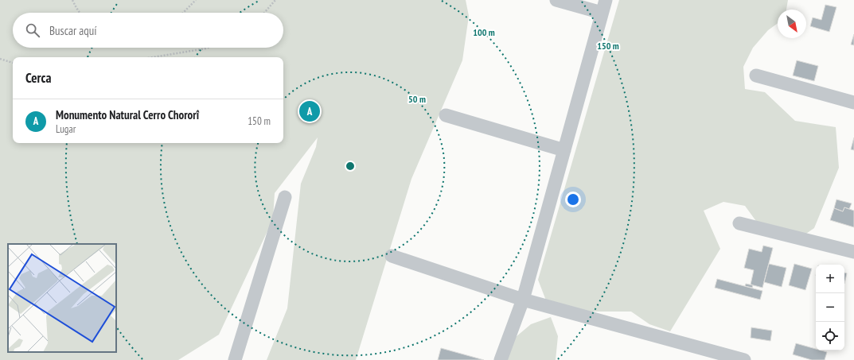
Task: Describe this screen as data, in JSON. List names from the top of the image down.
{
  "north": "bottom right",
  "page": {
    "search": "Buscar aquí",
    "heading": "Cerca",
    "list": [
      {
        "mark": "A",
        "name": "Monumento Natural Cerro Chororî",
        "note": "Lugar",
        "value": "150 m"
      }
    ],
    "pins": "A",
    "map_buttons": ["+", "−"]
  },
  "rings": ["100 m", "150 m", "50 m"]
}
